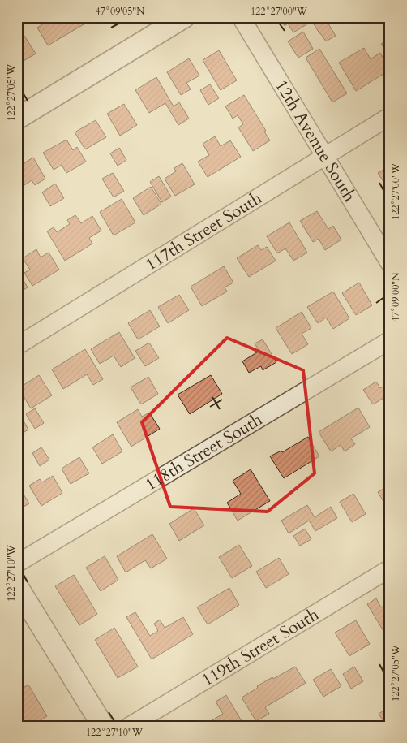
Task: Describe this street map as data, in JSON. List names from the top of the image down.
{
  "streets": {
    "street": [
      "12th Avenue South",
      "117th Street South",
      "118th Street South",
      "119th Street South"
    ]
  },
  "crossings": [
    ["12th Avenue South", "117th Street South"]
  ],
  "coordinates": [
    "47°09'05\"N",
    "122°27'00\"W",
    "122°27'05\"W",
    "47°09'00\"N",
    "122°27'10\"W"
  ]
}
